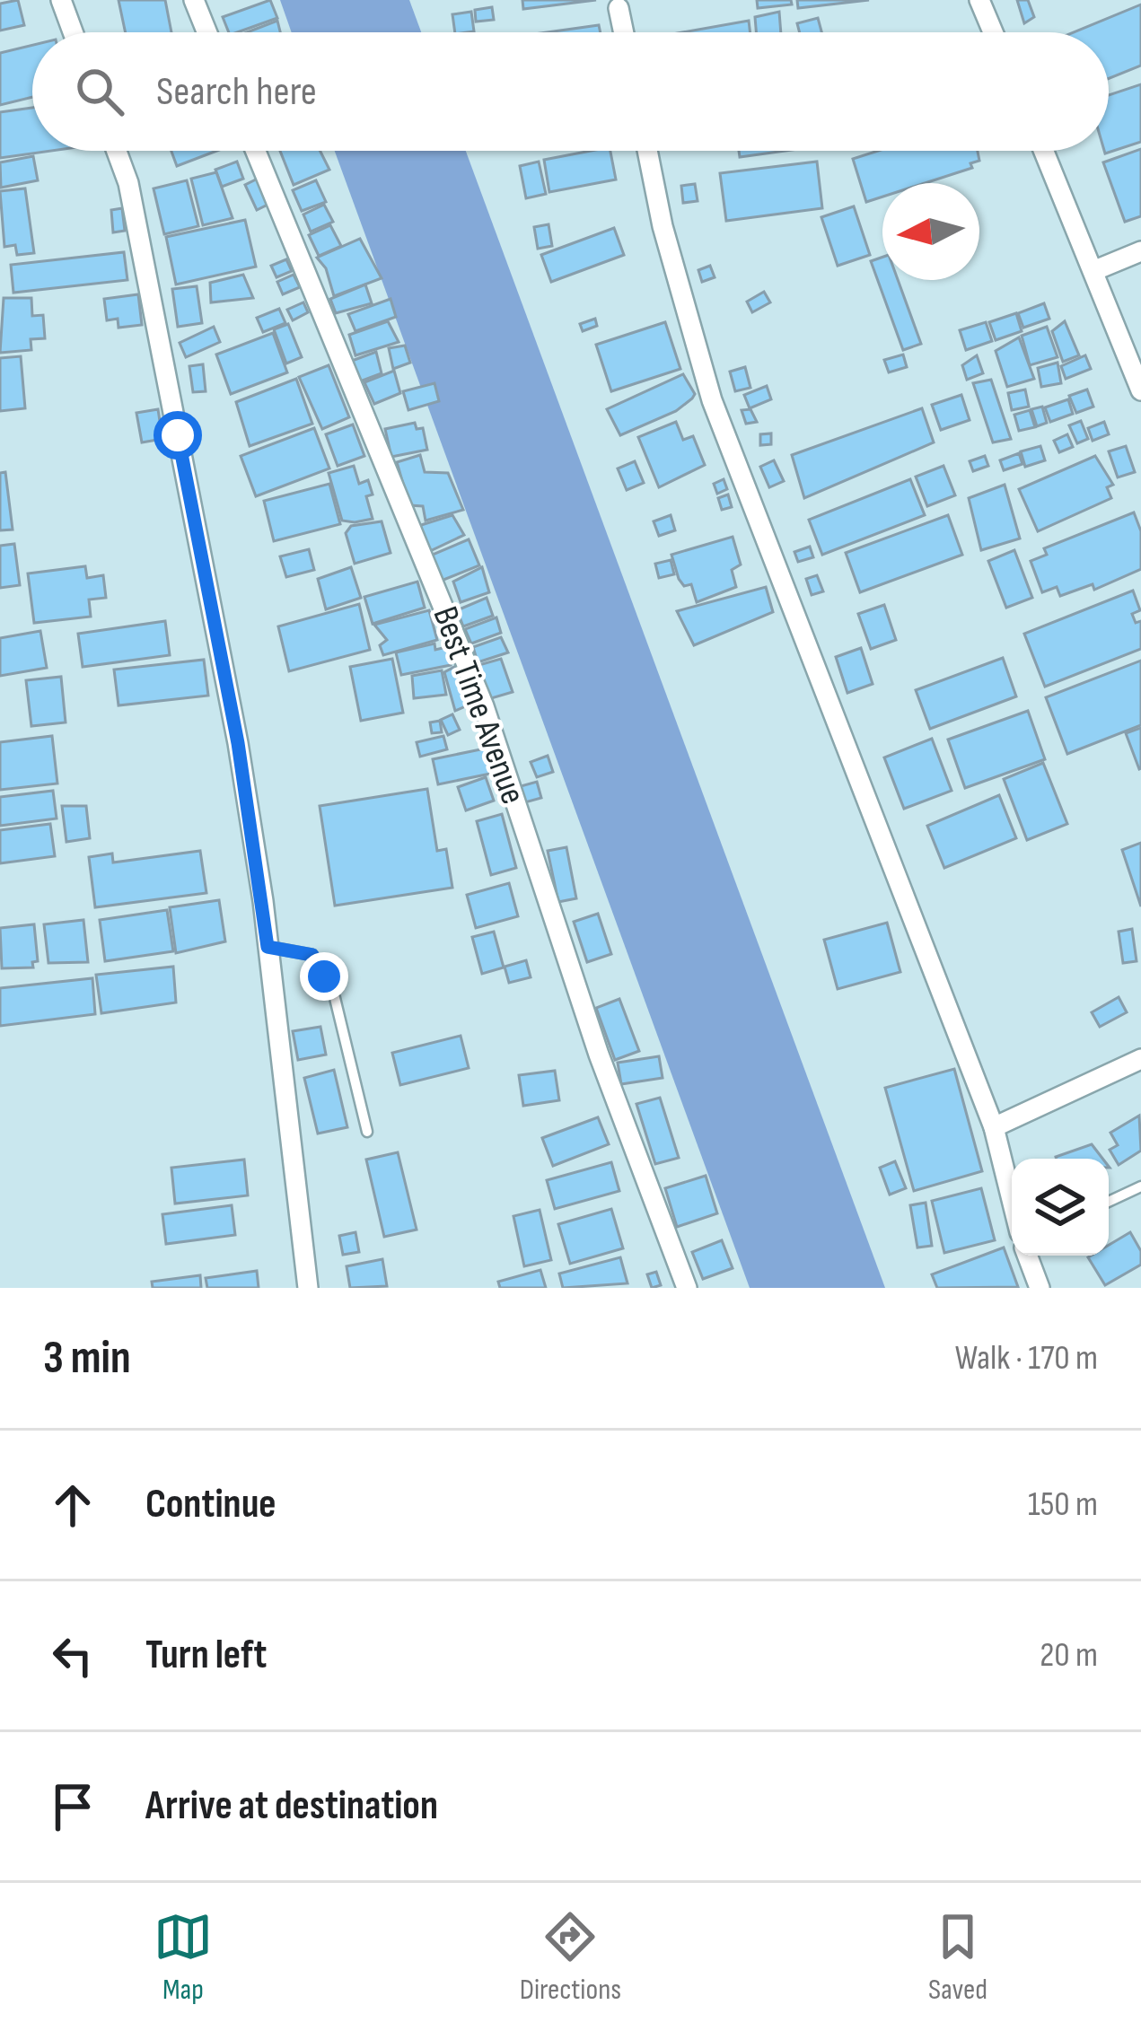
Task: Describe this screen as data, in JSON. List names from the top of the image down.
{
  "streets": {
    "street": ["Best Time Avenue"]
  },
  "north": "left",
  "page": {
    "search": "Search here",
    "heading": ["3 min", "Walk · 170 m"],
    "list": [
      ["Continue", "150 m"],
      ["Turn left", "20 m"],
      "Arrive at destination"
    ],
    "nav": ["Map", "Directions", "Saved"]
  }
}
